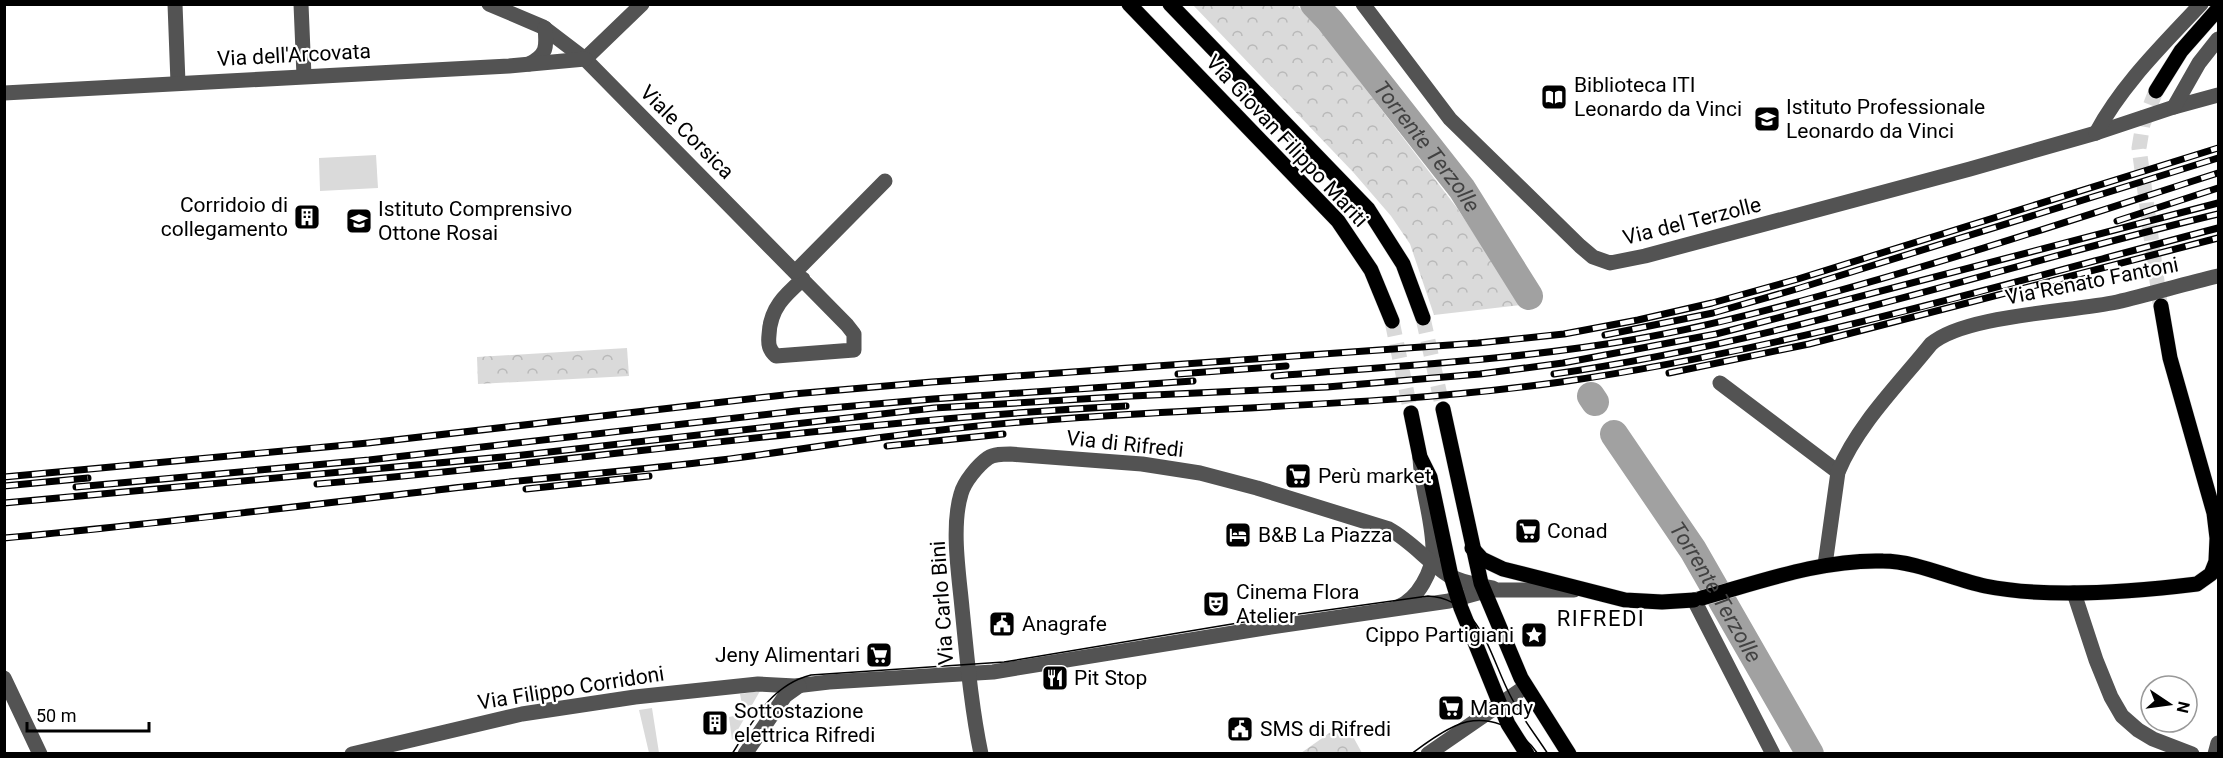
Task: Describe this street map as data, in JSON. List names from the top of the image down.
{
  "streets": {
    "main road": ["Via Giovan Filippo Mariti"],
    "street": [
      "Via dell'Arcovata",
      "Viale Corsica",
      "Via del Terzolle",
      "Via Renato Fantoni",
      "Via di Rifredi",
      "Via Carlo Bini",
      "Via Filippo Corridoni"
    ]
  },
  "crossings": [
    ["Via dell'Arcovata", "Viale Corsica"],
    ["Via di Rifredi", "Via Carlo Bini"],
    ["Via Carlo Bini", "Via Filippo Corridoni"]
  ],
  "districts": ["RIFREDI"],
  "water": ["Torrente Terzolle"],
  "places": {
    "library": ["Biblioteca ITI Leonardo da Vinci"],
    "school or university": ["Istituto Professionale Leonardo da Vinci", "Istituto Comprensivo Ottone Rosai"],
    "building": ["Corridoio di collegamento", "Sottostazione elettrica Rifredi"],
    "supermarket": [
      "Perù market",
      "Conad",
      "Jeny Alimentari",
      "Mandy"
    ],
    "hotel": ["B&B La Piazza"],
    "theatre": ["Cinema Flora Atelier"],
    "public building": ["Anagrafe", "SMS di Rifredi"],
    "place": ["Cippo Partigiani"],
    "restaurant": ["Pit Stop"]
  },
  "scale_bar": "50 m",
  "north": "right"
}
